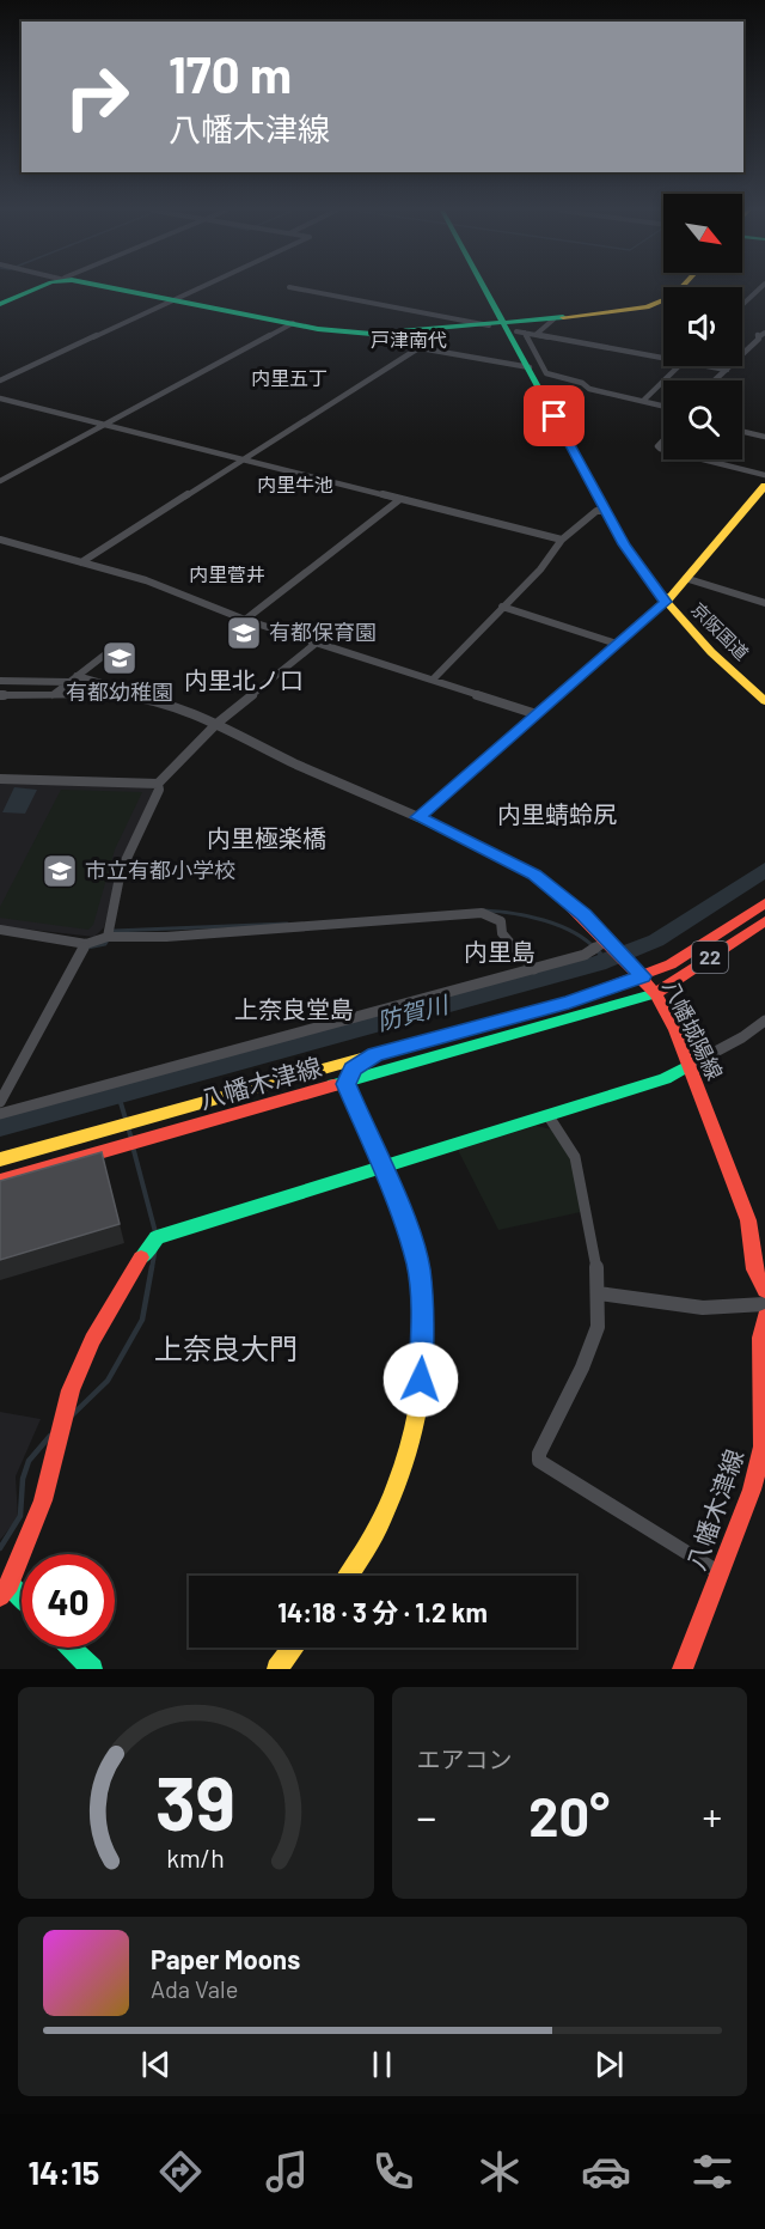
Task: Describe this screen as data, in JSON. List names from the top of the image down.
{
  "streets": {
    "main road": [
      "京阪国道",
      "22",
      "八幡城陽線",
      "八幡木津線"
    ]
  },
  "crossings": [
    ["八幡城陽線", "八幡木津線"]
  ],
  "districts": [
    "戸津南代",
    "内里五丁",
    "内里牛池",
    "内里菅井",
    "内里北ノ口",
    "内里蜻蛉尻",
    "内里極楽橋",
    "内里島",
    "上奈良堂島",
    "上奈良大門"
  ],
  "water": ["防賀川"],
  "places": {
    "school or university": ["有都保育園", "有都幼稚園", "市立有都小学校"]
  },
  "north": "bottom right",
  "page": {
    "turn": ["170 m", "八幡木津線"],
    "limit": "40",
    "trip": "14:18 · 3 分 · 1.2 km",
    "tile": "エアコン",
    "heat": ["−", "20°", "+"],
    "song": ["Paper Moons", "Ada Vale"],
    "tabs": "14:15",
    "gauge": ["39", "km/h"]
  }
}
